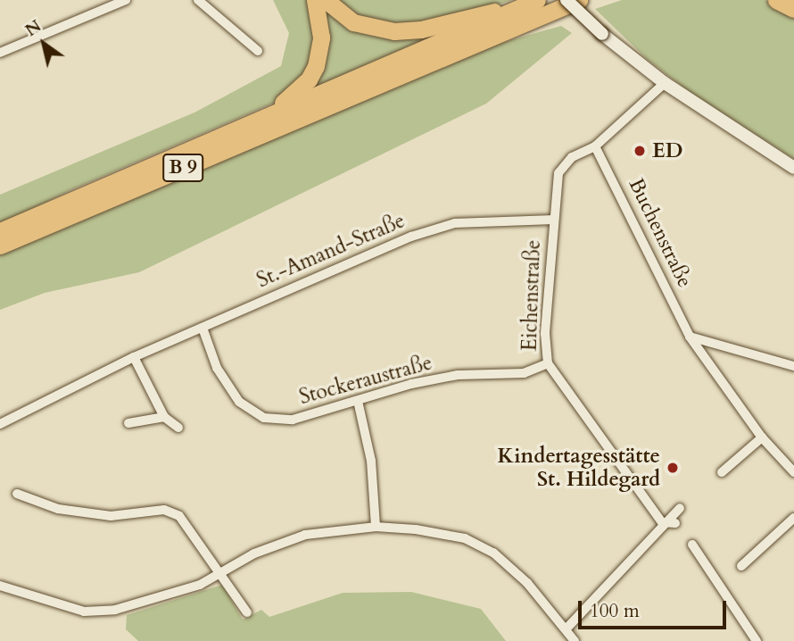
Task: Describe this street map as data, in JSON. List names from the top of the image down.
{
  "streets": {
    "highway": ["B 9"],
    "street": [
      "Buchenstraße",
      "St.-Amand-Straße",
      "Eichenstraße",
      "Stockeraustraße"
    ]
  },
  "crossings": [
    ["Buchenstraße", "Eichenstraße"],
    ["St.-Amand-Straße", "Eichenstraße"],
    ["St.-Amand-Straße", "Stockeraustraße"],
    ["Eichenstraße", "Stockeraustraße"]
  ],
  "places": ["ED", "Kindertagesstätte St. Hildegard"],
  "scale_bar": "100 m",
  "north": "top left"
}
